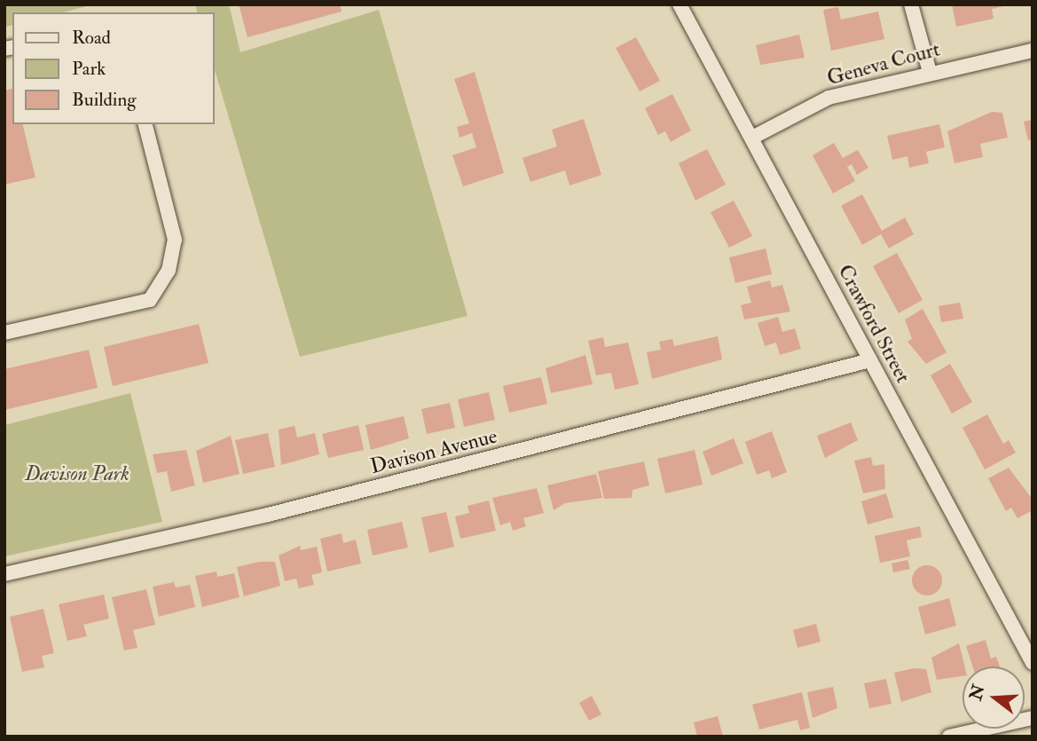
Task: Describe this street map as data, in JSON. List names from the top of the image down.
{
  "streets": {
    "street": ["Geneva Court", "Crawford Street", "Davison Avenue"]
  },
  "crossings": [
    ["Geneva Court", "Crawford Street"],
    ["Crawford Street", "Davison Avenue"]
  ],
  "parks": ["Davison Park"],
  "legend": ["Road", "Park", "Building"],
  "north": "left"
}
